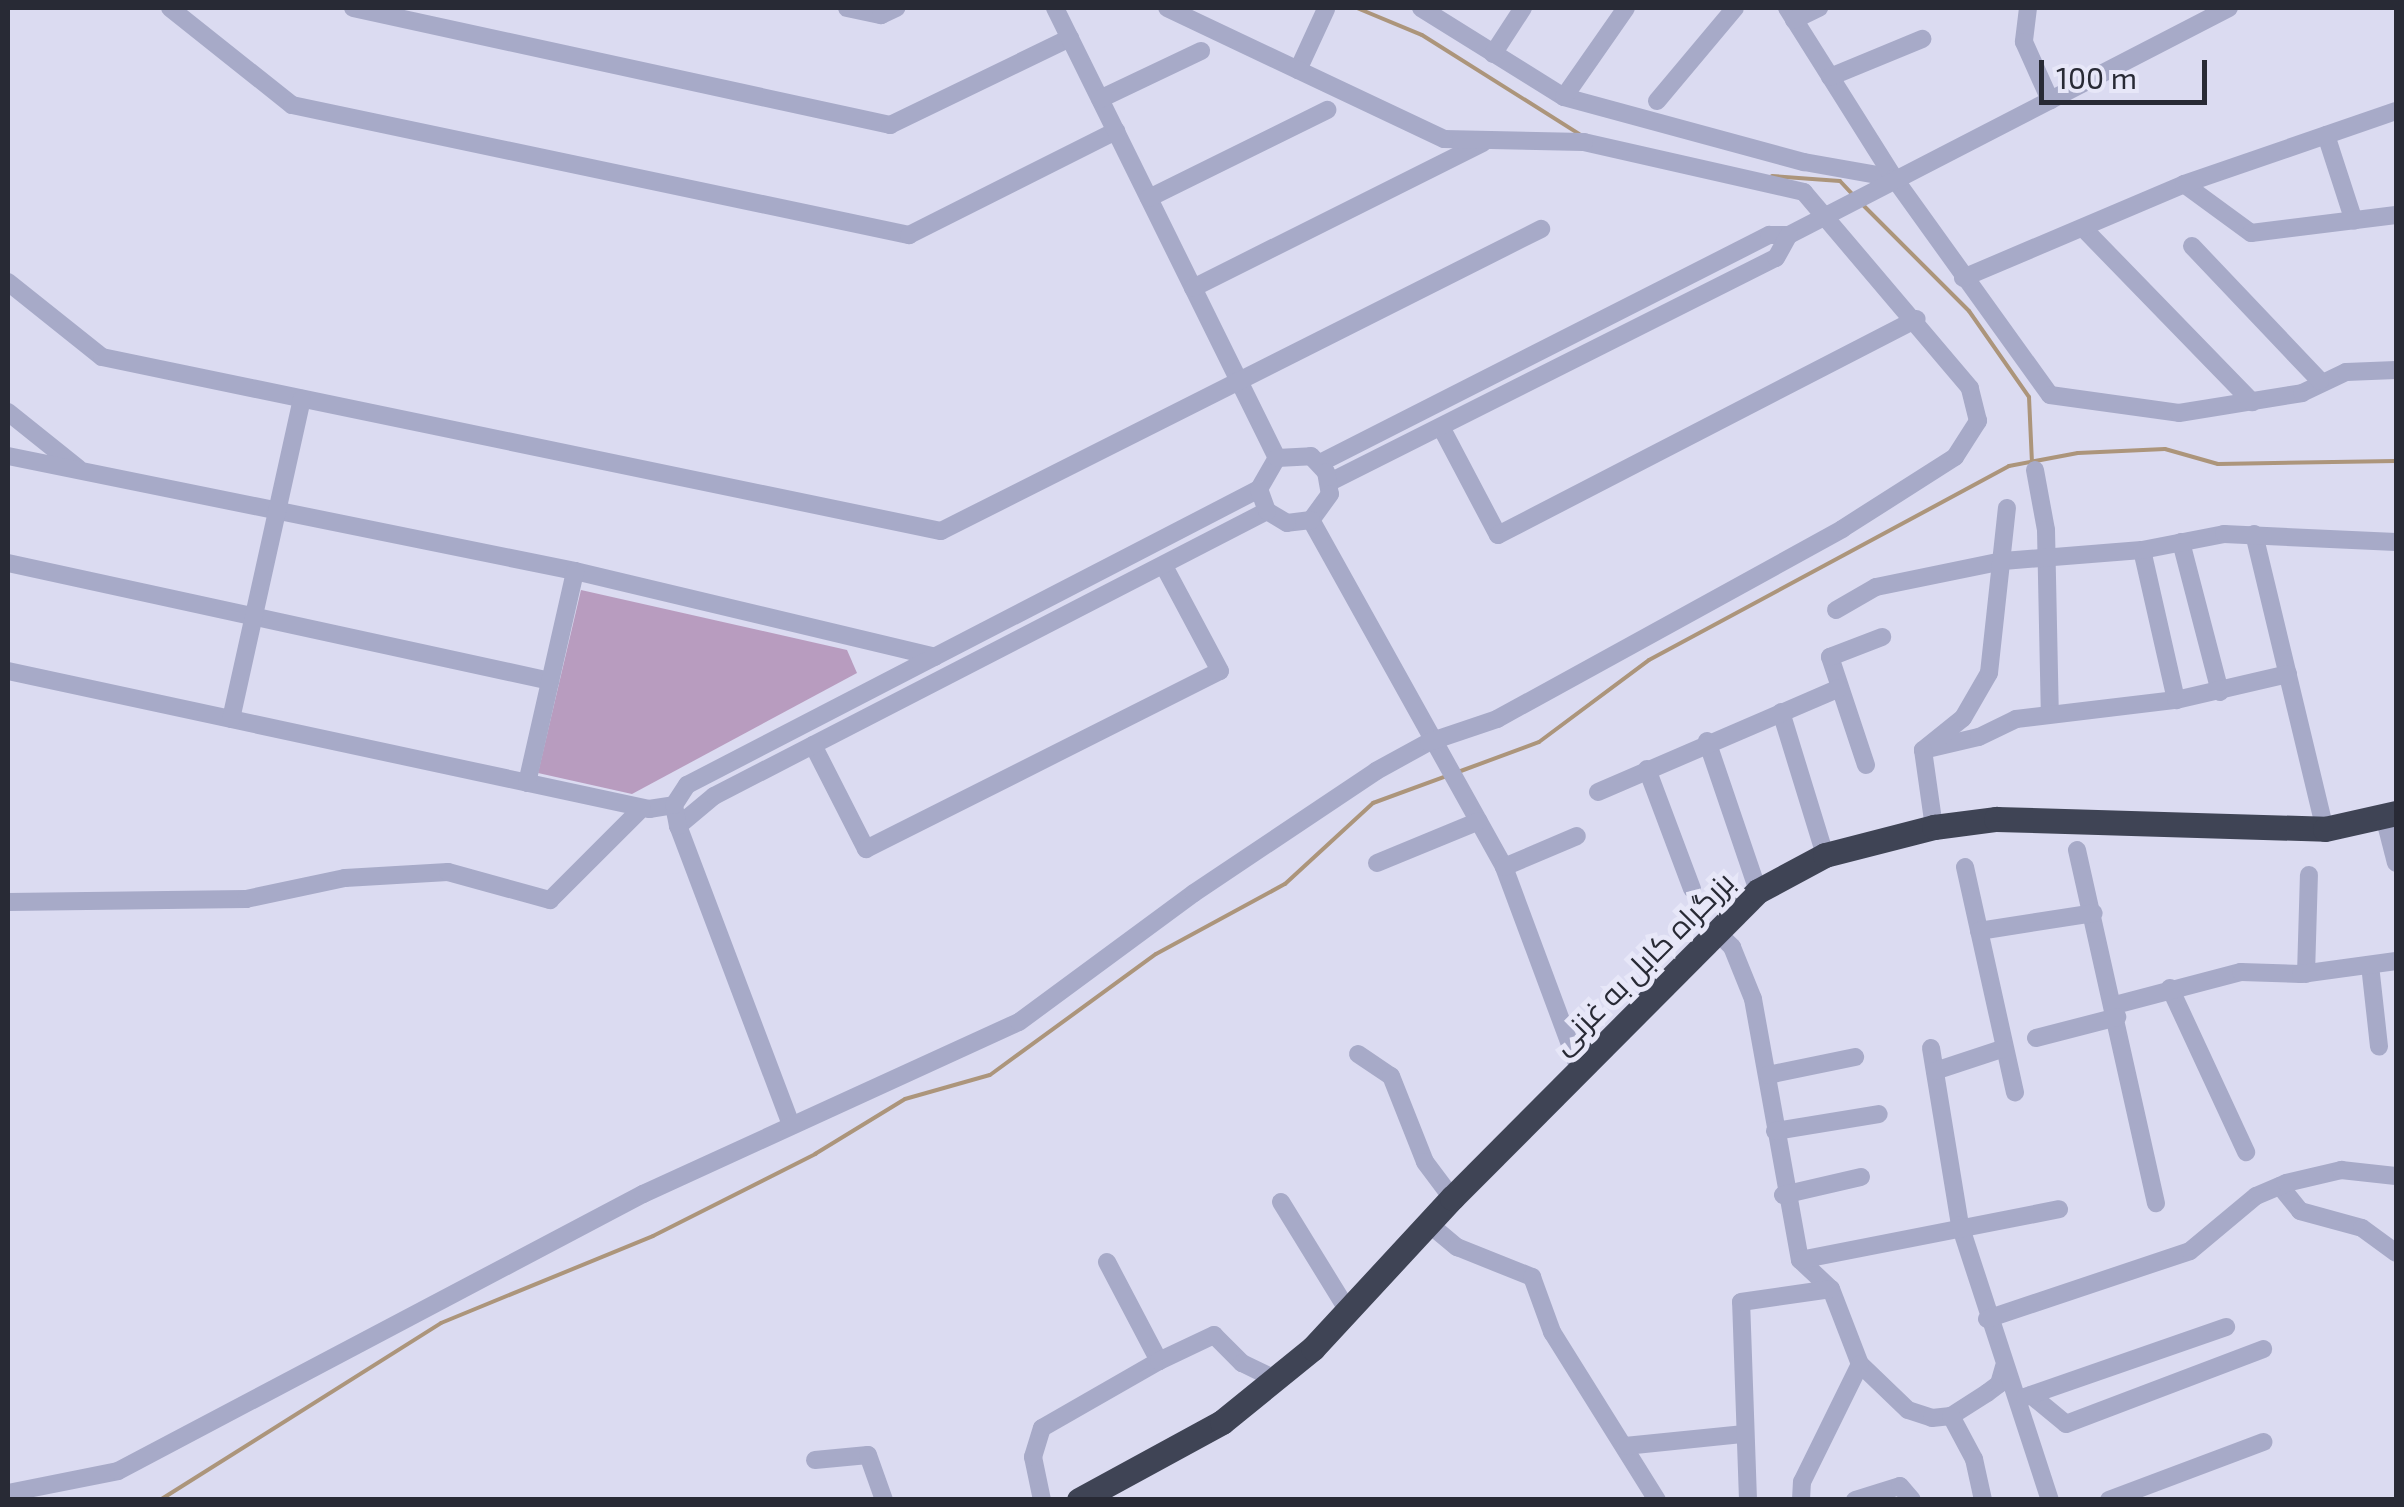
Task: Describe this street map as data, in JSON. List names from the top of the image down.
{
  "streets": {
    "highway": ["بزرگراه کابل به غزنی"]
  },
  "scale_bar": "100 m"
}
